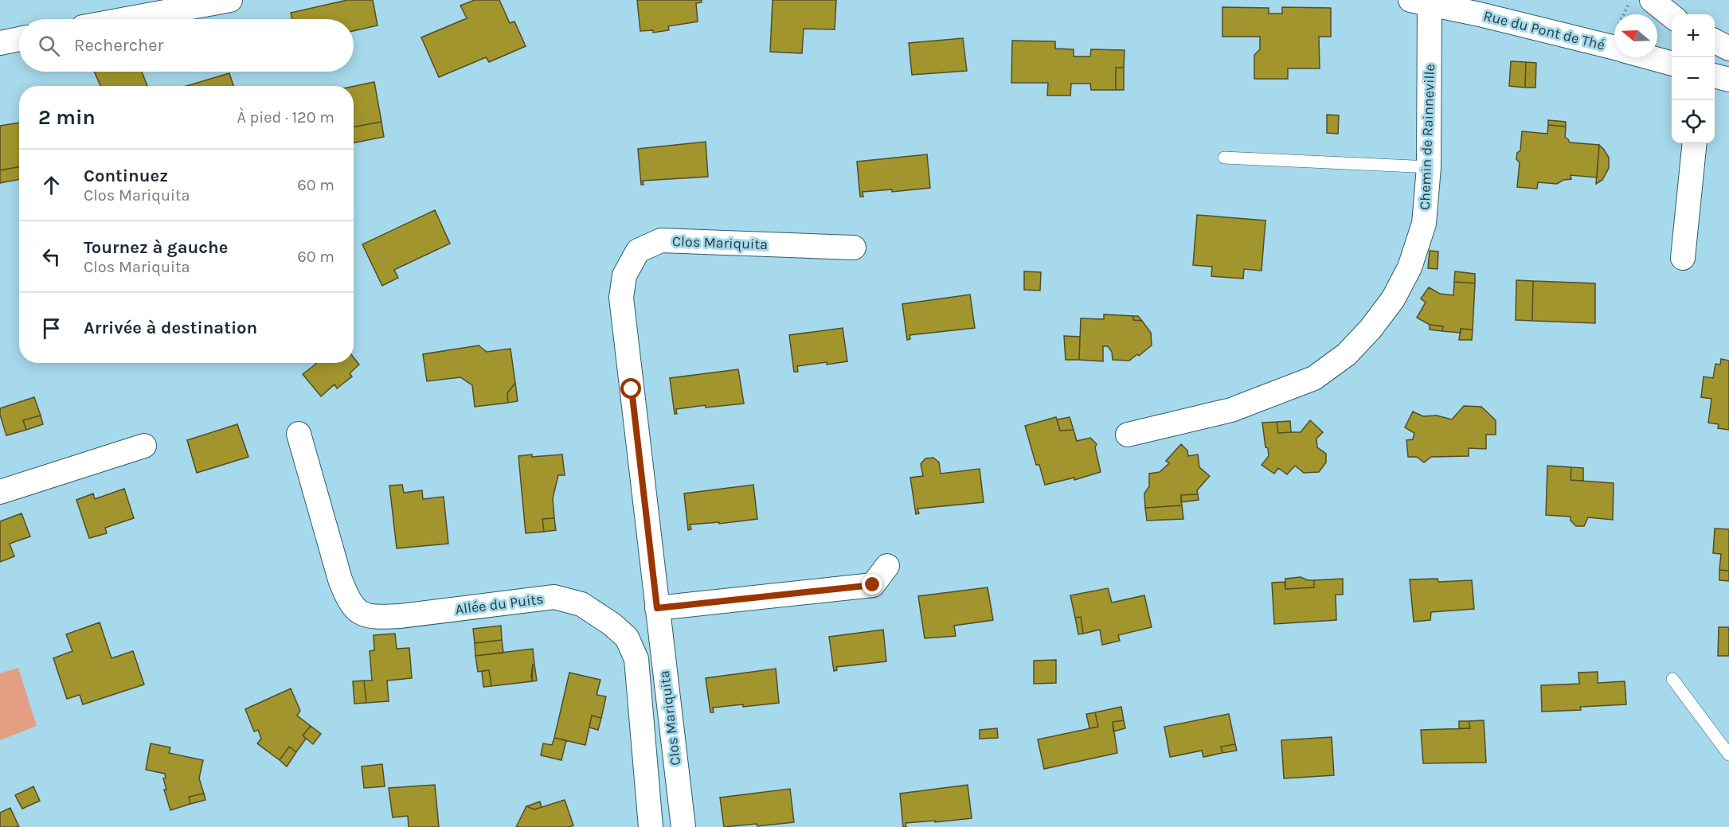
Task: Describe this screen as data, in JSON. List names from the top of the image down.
{
  "streets": {
    "street": [
      "Rue du Pont de Thé",
      "Chemin de Rainneville",
      "Clos Mariquita",
      "Allée du Puits"
    ]
  },
  "crossings": [
    ["Rue du Pont de Thé", "Chemin de Rainneville"]
  ],
  "north": "left",
  "page": {
    "map_buttons": ["+", "−"],
    "search": "Rechercher",
    "heading": ["2 min", "À pied · 120 m"],
    "list": [
      ["Continuez", "Clos Mariquita", "60 m"],
      ["Tournez à gauche", "Clos Mariquita", "60 m"],
      "Arrivée à destination"
    ]
  }
}
